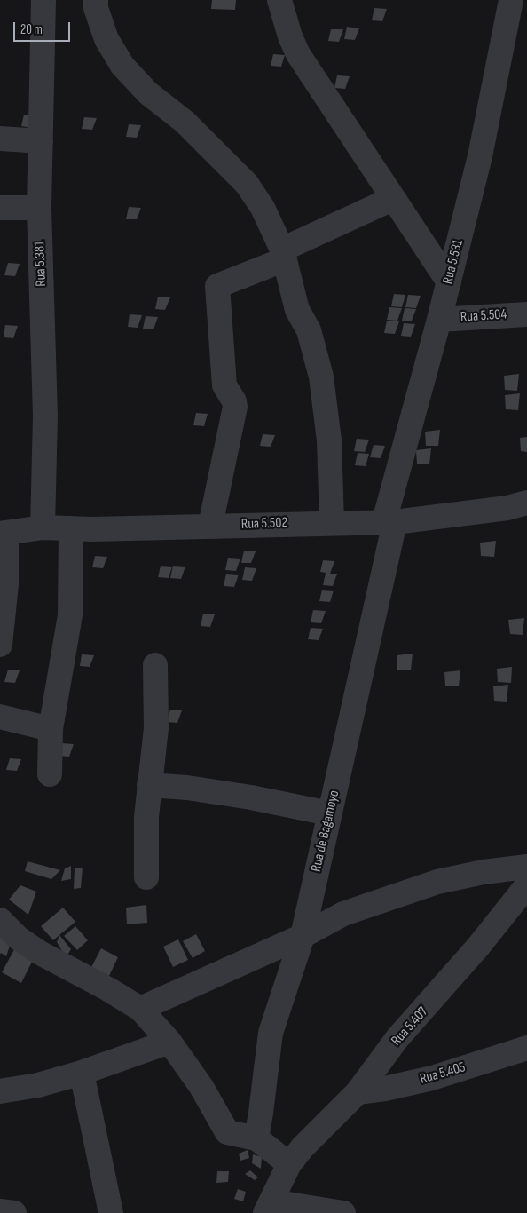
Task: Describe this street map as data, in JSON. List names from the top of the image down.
{
  "streets": {
    "street": [
      "Rua 5.531",
      "Rua 5.381",
      "Rua 5.504",
      "Rua 5.502",
      "Rua de Bagamoyo",
      "Rua 5.407",
      "Rua 5.405"
    ]
  },
  "crossings": [
    ["Rua 5.531", "Rua 5.504"],
    ["Rua 5.531", "Rua 5.502"],
    ["Rua 5.531", "Rua de Bagamoyo"],
    ["Rua 5.381", "Rua 5.502"],
    ["Rua 5.502", "Rua de Bagamoyo"],
    ["Rua 5.407", "Rua 5.405"]
  ],
  "scale_bar": "20 m"
}
